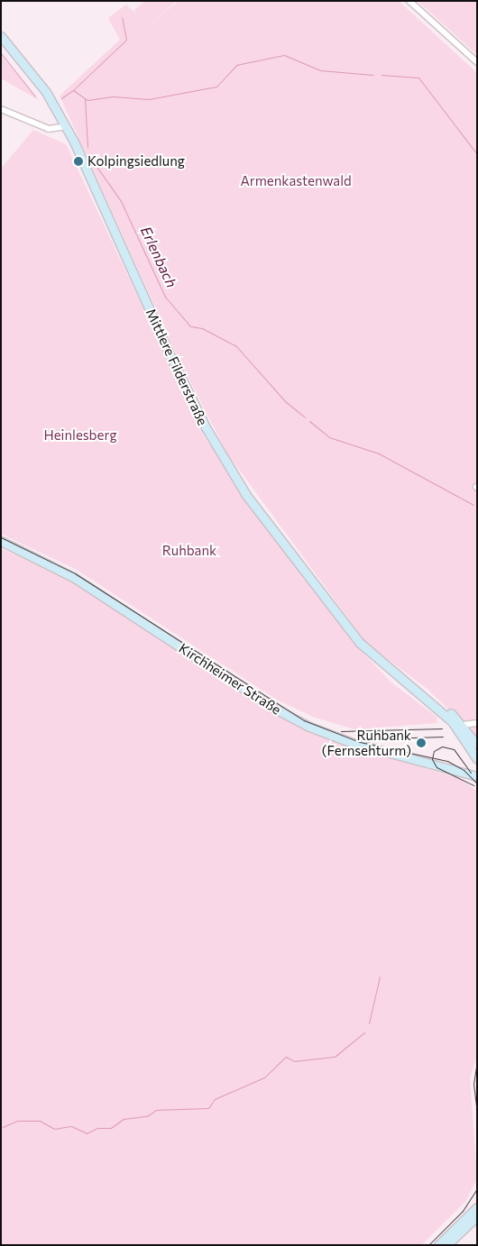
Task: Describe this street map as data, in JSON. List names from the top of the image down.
{
  "streets": {
    "main road": ["Mittlere Filderstraße", "Kirchheimer Straße"]
  },
  "water": ["Erlenbach"],
  "parks": ["Armenkastenwald", "Heinlesberg", "Ruhbank"],
  "places": ["Kolpingsiedlung", "Ruhbank (Fernsehturm)"]
}
